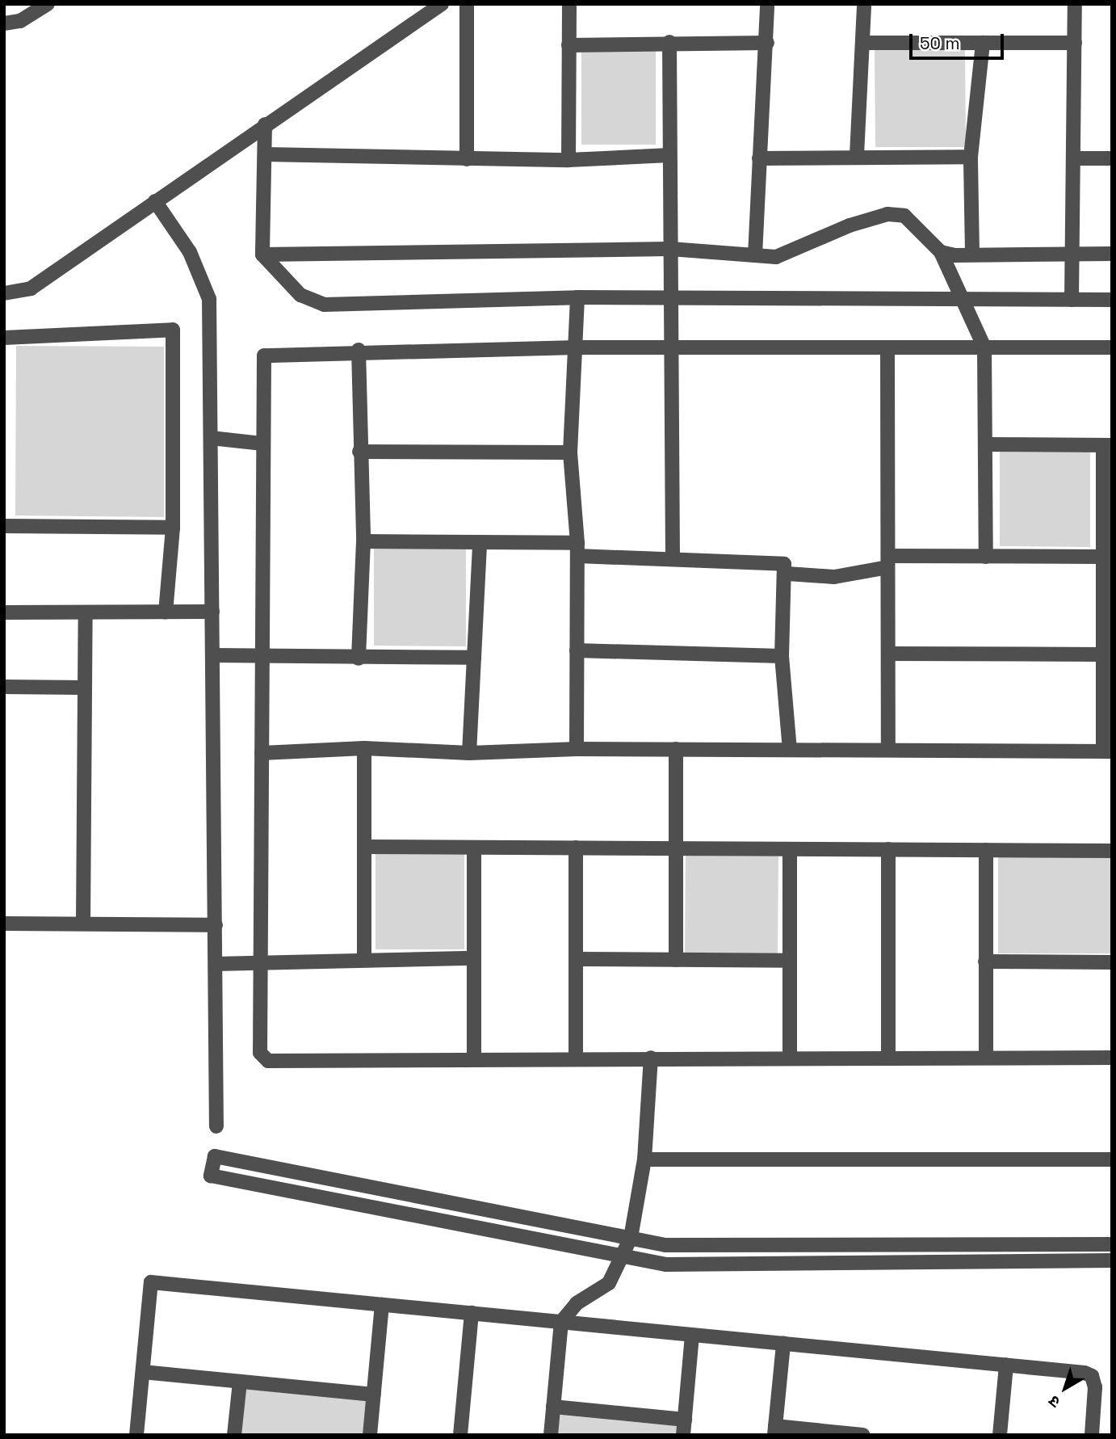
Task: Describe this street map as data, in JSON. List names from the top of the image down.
{
  "scale_bar": "50 m",
  "north": "bottom left"
}
